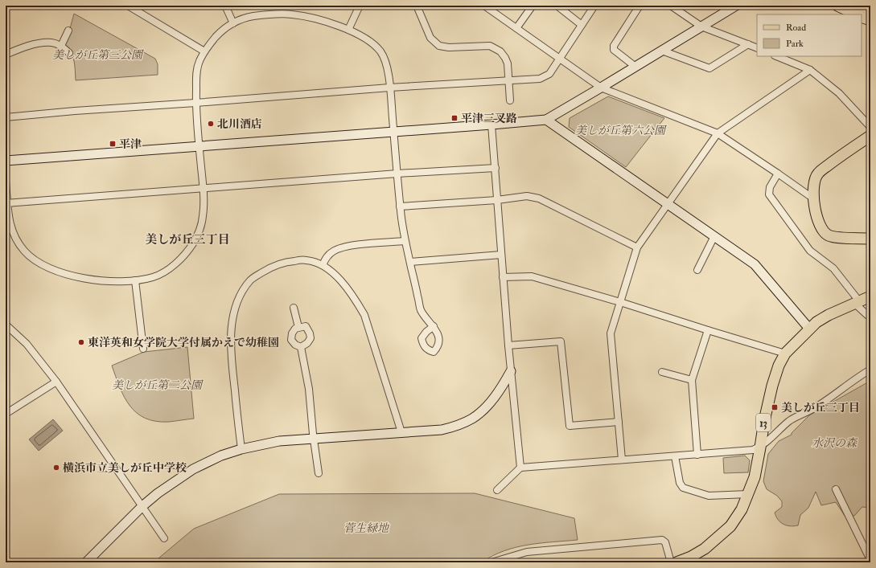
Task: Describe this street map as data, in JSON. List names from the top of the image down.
{
  "streets": {
    "main road": ["13"]
  },
  "districts": ["美しが丘三丁目"],
  "parks": [
    "美しが丘第三公園",
    "美しが丘第六公園",
    "美しが丘第二公園",
    "水沢の森",
    "菅生緑地"
  ],
  "places": {
    "transit": ["平津三叉路", "平津", "美しが丘三丁目"],
    "other": ["北川酒店", "東洋英和女学院大学付属かえで幼稚園", "横浜市立美しが丘中学校"]
  },
  "legend": ["Road", "Park"]
}
